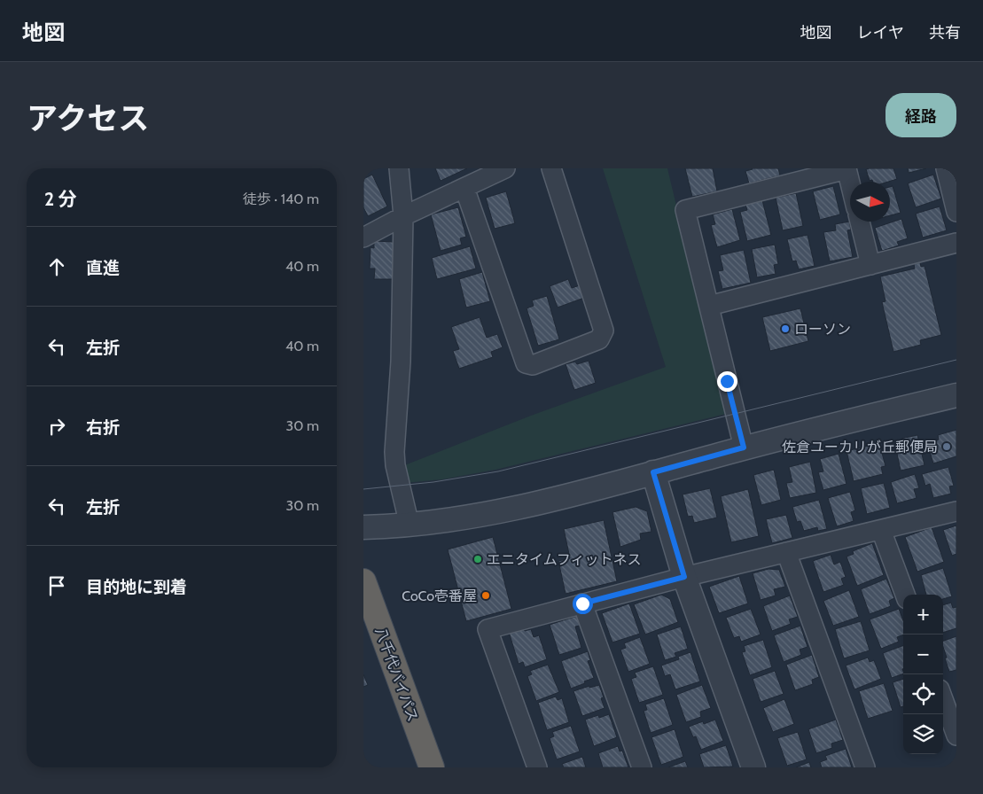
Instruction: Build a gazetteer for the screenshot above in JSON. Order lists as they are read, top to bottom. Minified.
{"streets":{"highway":["八千代バイパス"]},"places":["ローソン","佐倉ユーカリが丘郵便局","エニタイムフィットネス","CoCo壱番屋"],"north":"right","page":{"header":"地図","nav":["地図","レイヤ","共有"],"title":"アクセス","buttons":"経路","heading":["2 分","徒歩 · 140 m"],"list":[["直進","40 m"],["左折","40 m"],["右折","30 m"],["左折","30 m"],"目的地に到着"],"map_buttons":["+","−"]}}
